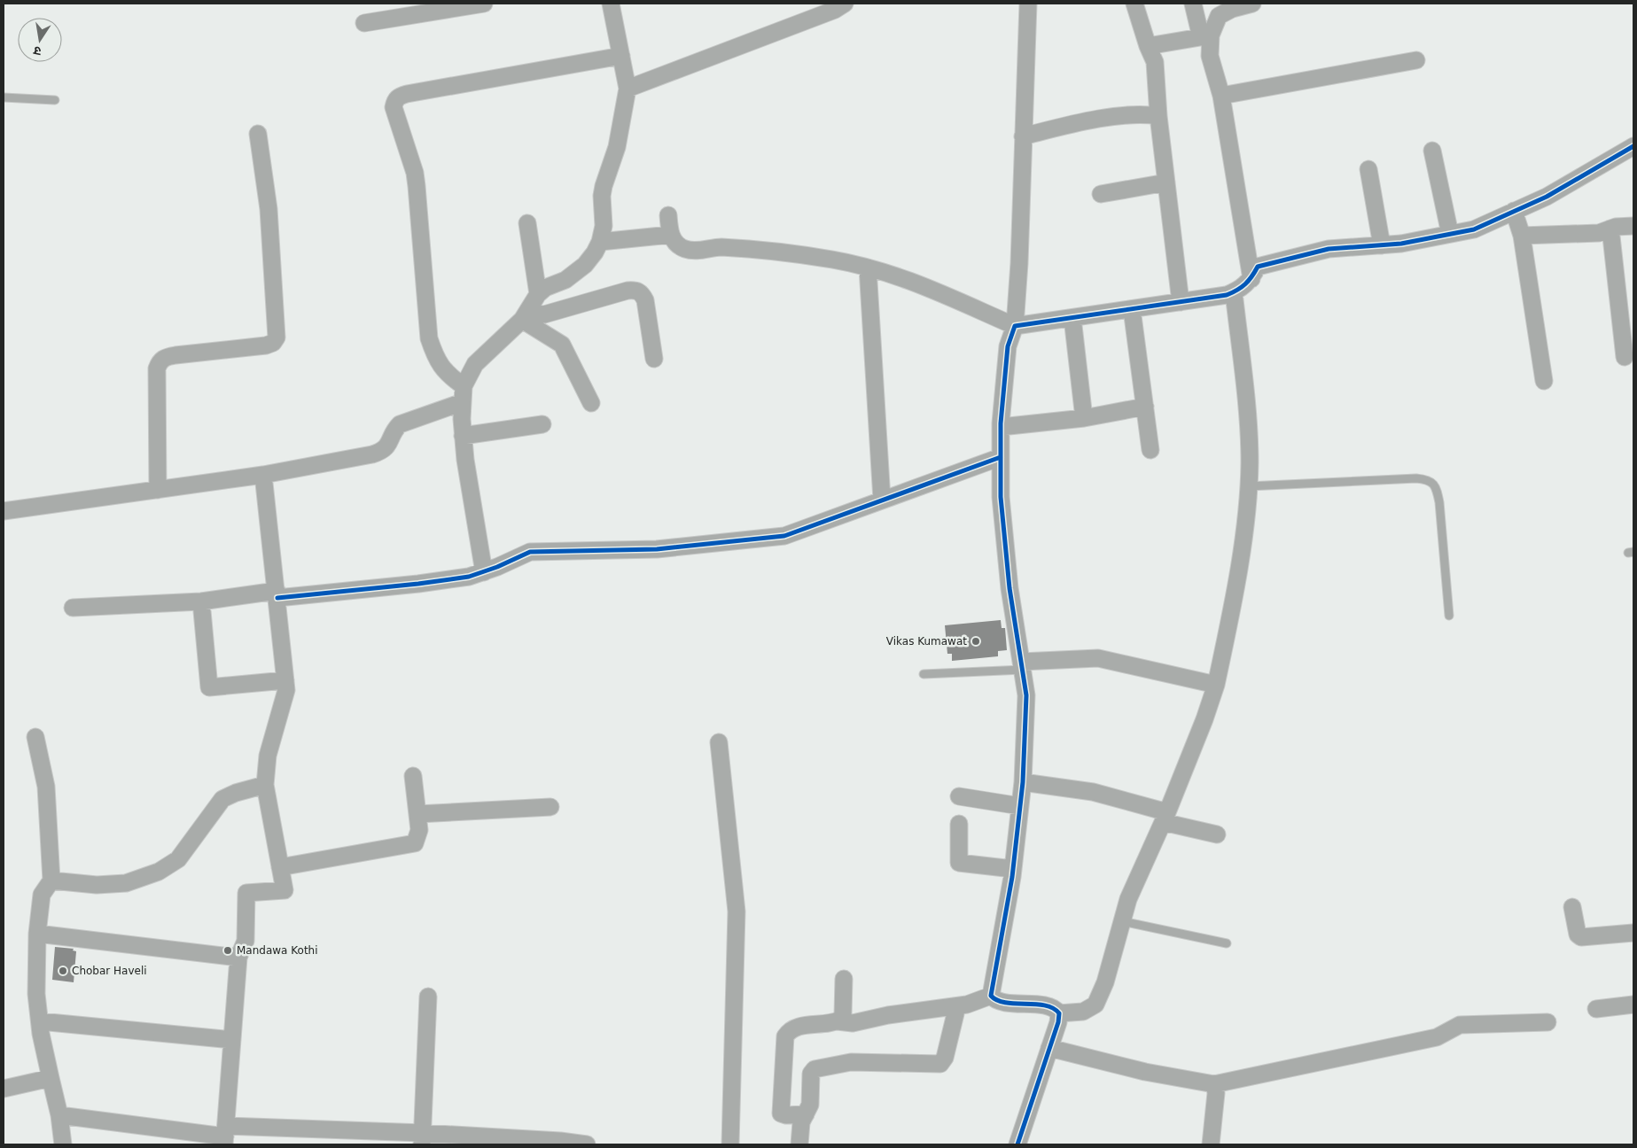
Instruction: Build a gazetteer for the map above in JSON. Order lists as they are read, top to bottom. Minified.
{"places":["Vikas Kumawat","Mandawa Kothi","Chobar Haveli"],"north":"bottom"}
